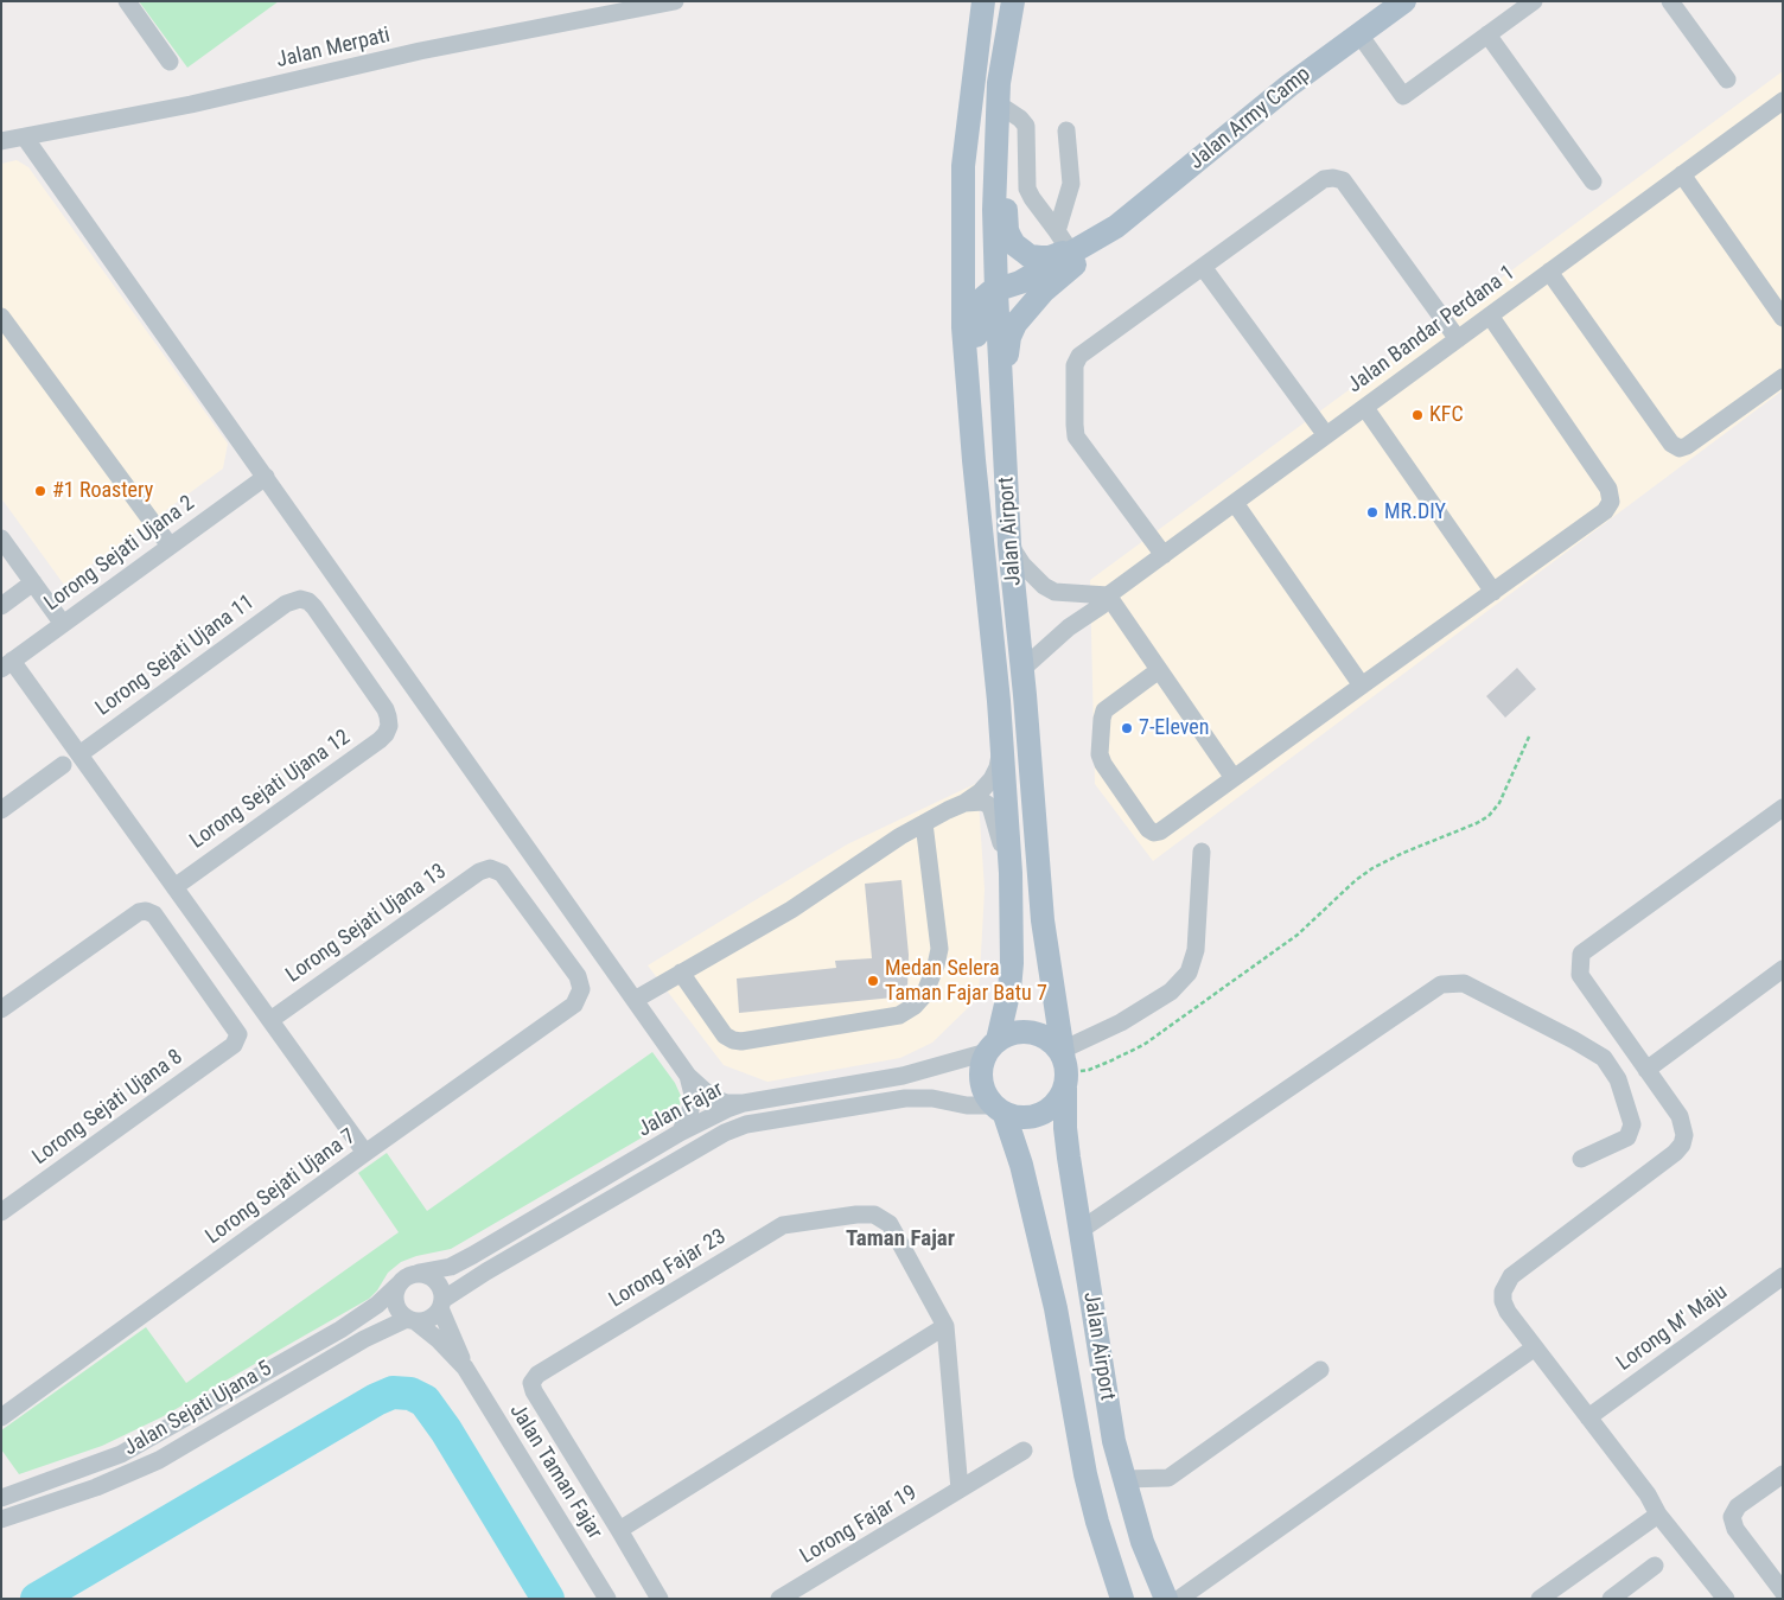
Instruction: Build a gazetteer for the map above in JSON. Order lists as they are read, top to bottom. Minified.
{"streets":{"main road":["Jalan Army Camp","Jalan Airport"],"street":["Jalan Merpati","Jalan Bandar Perdana 1","Lorong Sejati Ujana 2","Lorong Sejati Ujana 11","Lorong Sejati Ujana 12","Lorong Sejati Ujana 13","Lorong Sejati Ujana 8","Jalan Fajar","Lorong Sejati Ujana 7","Lorong Fajar 23","Lorong M' Maju","Jalan Sejati Ujana 5","Jalan Taman Fajar","Lorong Fajar 19"]},"crossings":[["Jalan Bandar Perdana 1","Jalan Airport"],["Jalan Airport","Jalan Fajar"],["Lorong Sejati Ujana 11","Lorong Sejati Ujana 12"],["Lorong Sejati Ujana 13","Lorong Sejati Ujana 7"],["Jalan Fajar","Jalan Sejati Ujana 5"]],"districts":["Taman Fajar"],"places":["KFC","#1 Roastery","MR.DIY","7-Eleven","Medan Selera Taman Fajar Batu 7"]}
